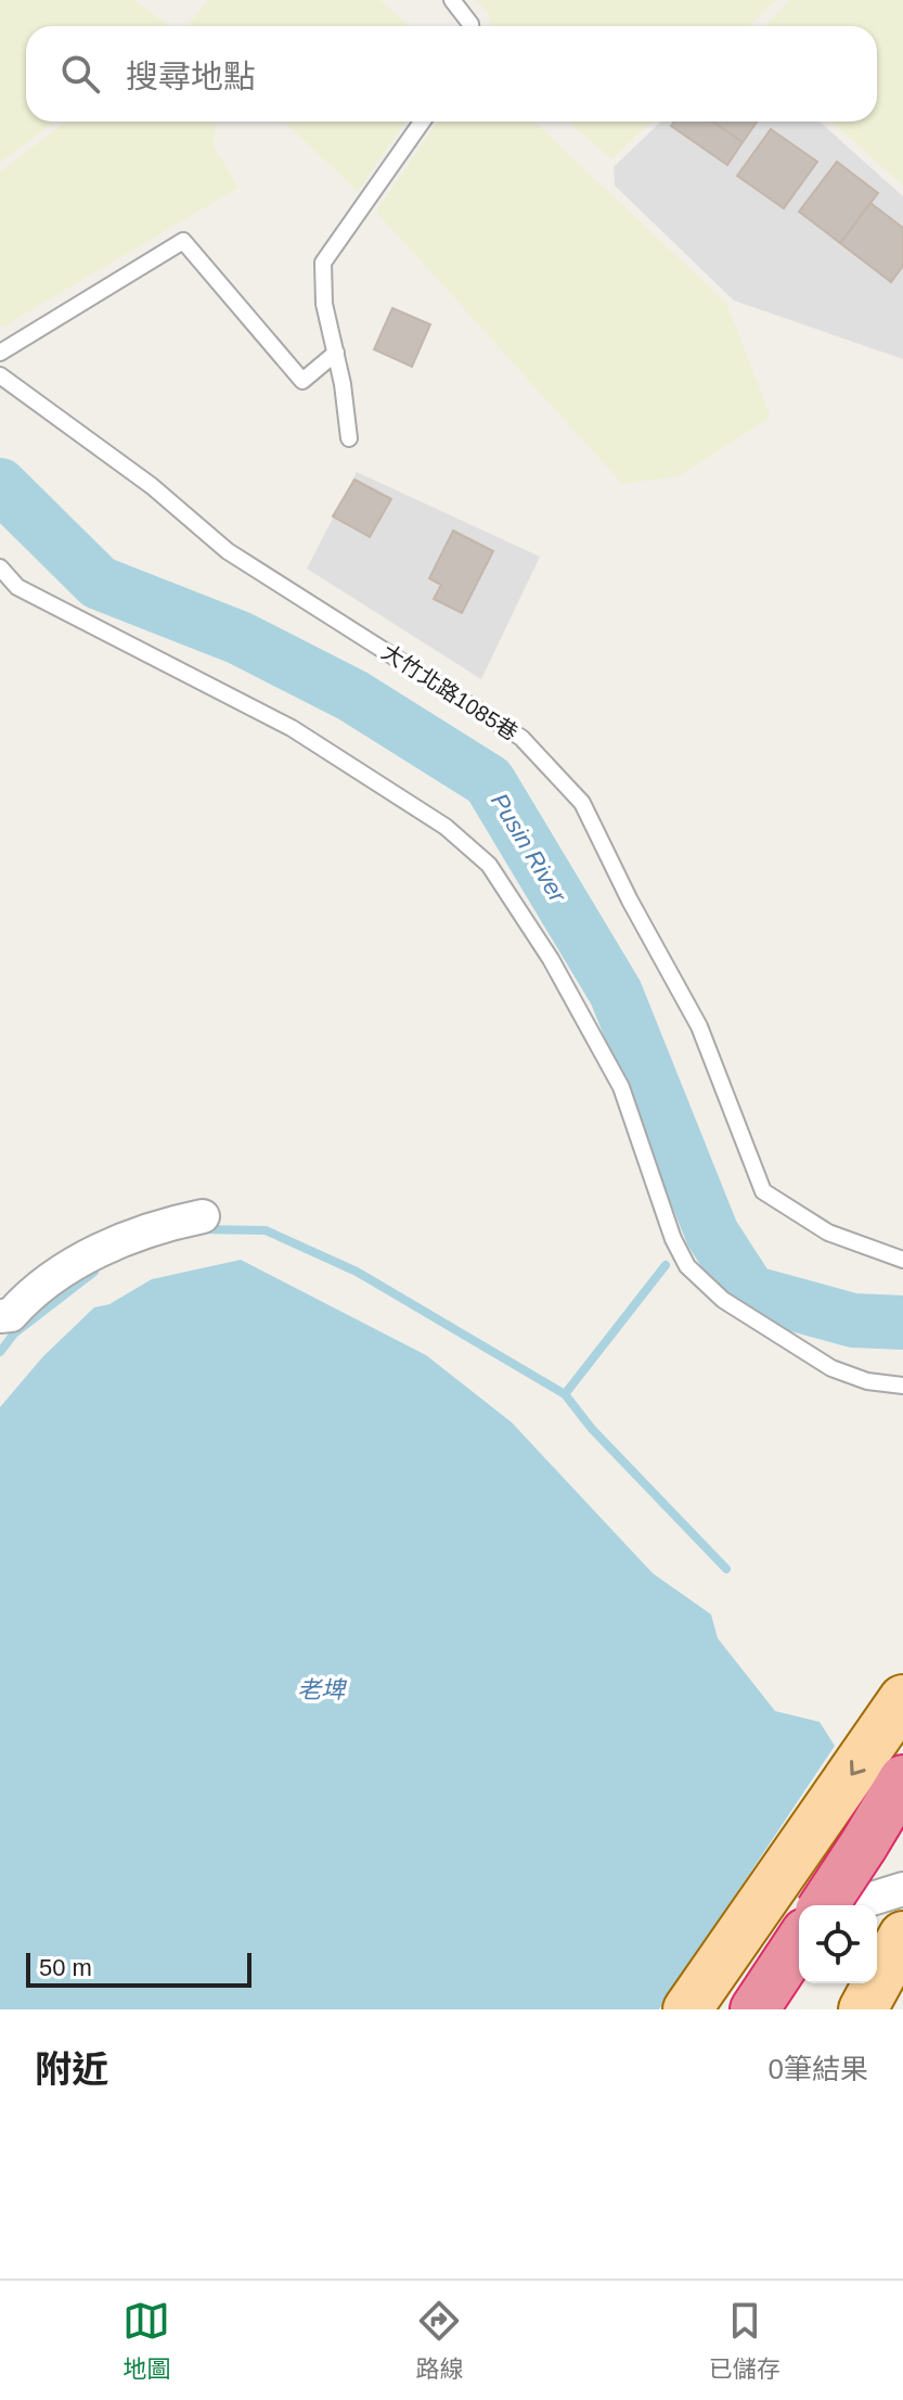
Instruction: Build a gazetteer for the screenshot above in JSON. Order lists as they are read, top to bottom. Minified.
{"streets":{"lane":["大竹北路1085巷"]},"water":["Pusin River","老埤"],"scale_bar":"50 m","page":{"search":"搜尋地點","scale":"50 m","heading":["附近","0筆結果"],"nav":["地圖","路線","已儲存"]}}
